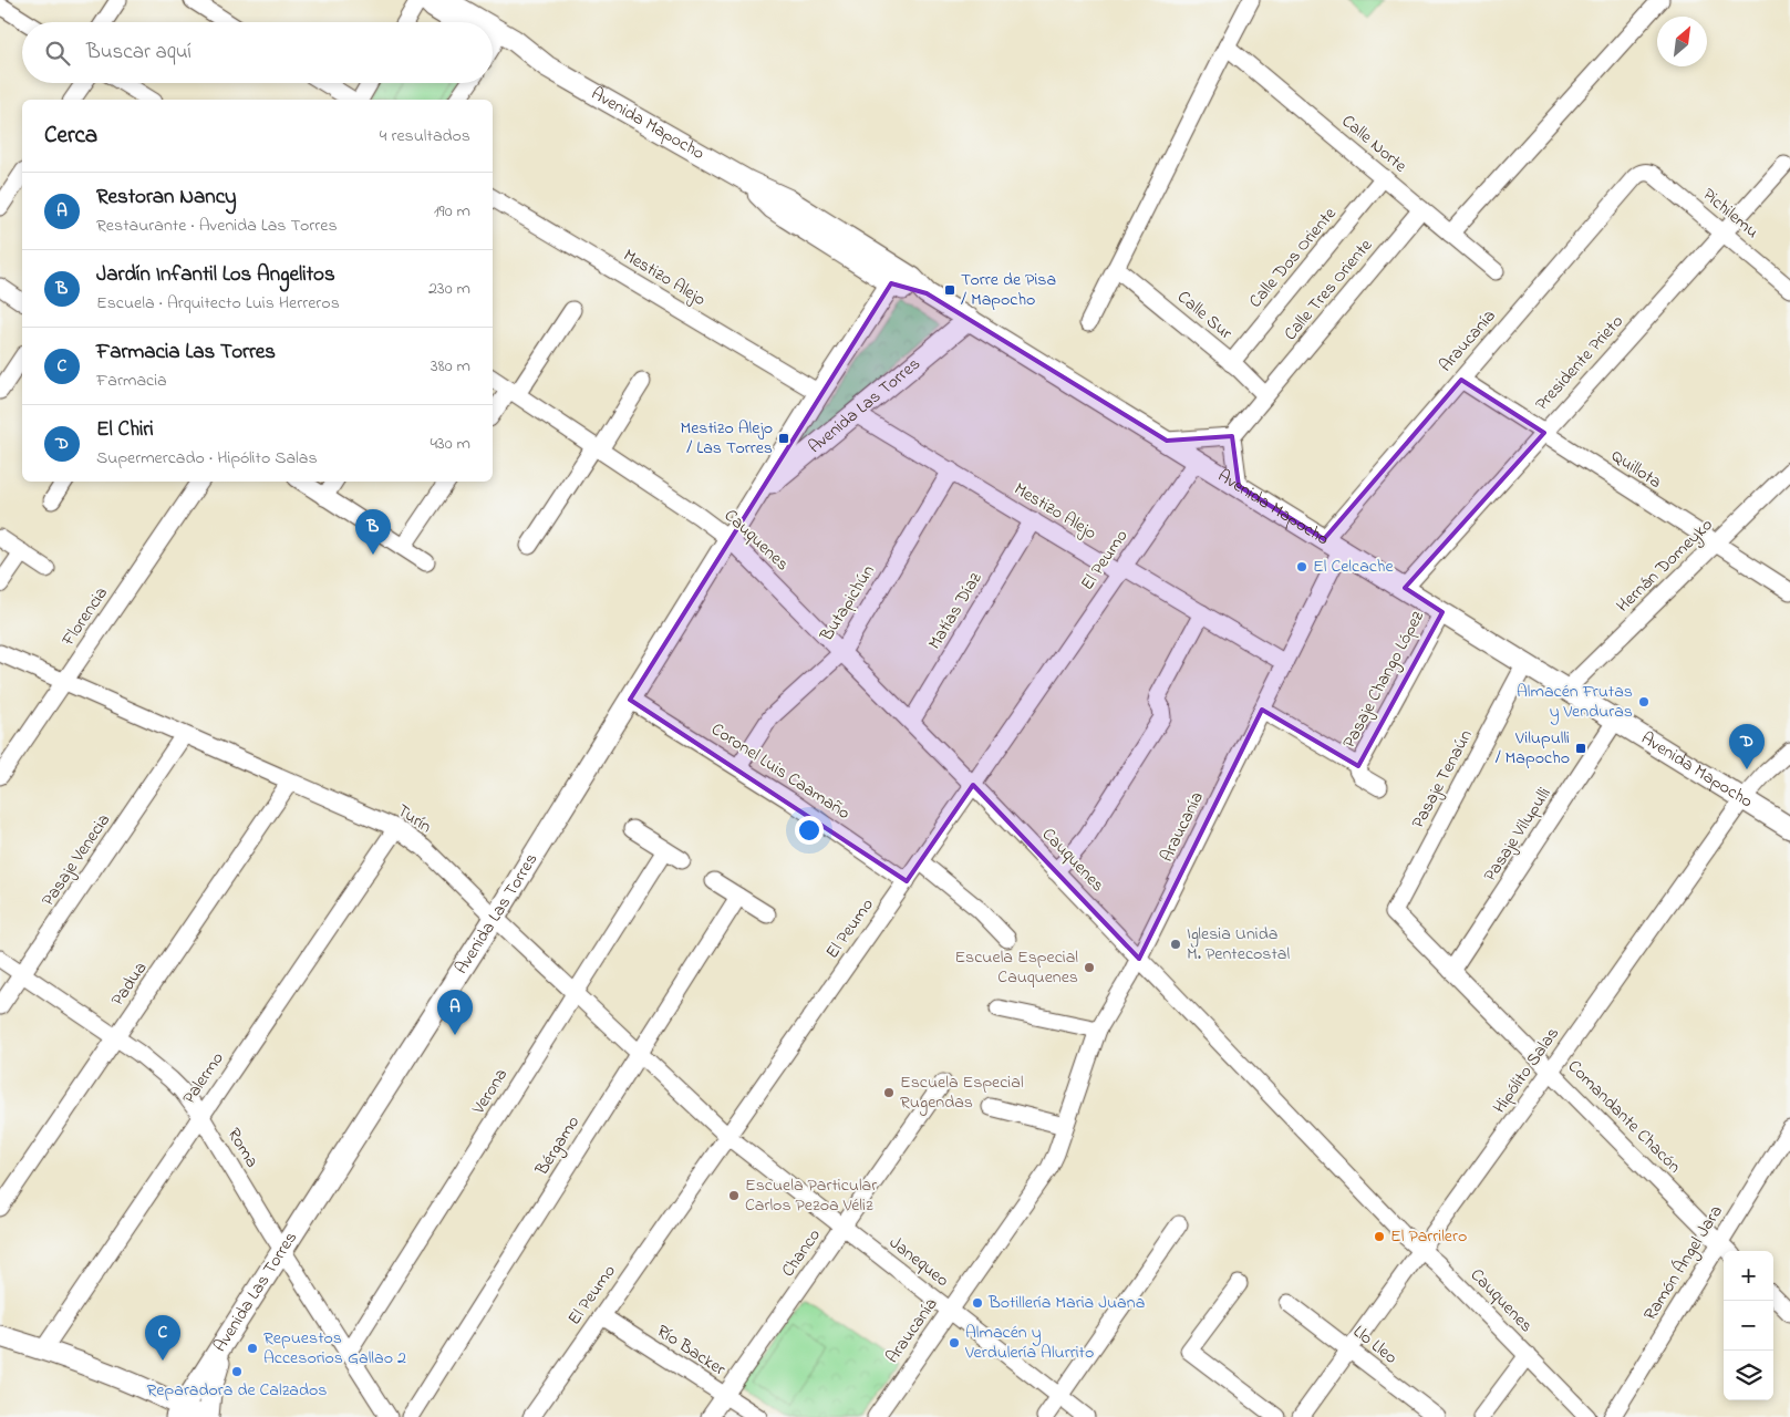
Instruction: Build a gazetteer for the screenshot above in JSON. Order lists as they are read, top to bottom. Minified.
{"streets":{"main road":["Avenida Mapocho","Avenida Las Torres"],"street":["Calle Norte","Pichilemu","Calle Dos Oriente","Mestizo Alejo","Calle Tres Oriente","Calle Sur","Araucanía","Presidente Prieto","Quillota","Cauquenes","El Peumo","Hernán Domeyko","Butapichún","Matías Díaz","Florencia","Pasaje Chango López","Coronel Luis Caamaño","Pasaje Tenaún","Turín","Pasaje Vilupulli","Pasaje Venecia","Padua","Hipólito Salas","Palermo","Verona","Comandante Chacón","Bérgamo","Roma","Chanco","Janequeo","Ramón Ángel Jara","Llo Lleo","Río Backer"]},"crossings":[["Avenida Mapocho","Araucanía"],["Avenida Mapocho","Presidente Prieto"],["Avenida Mapocho","Avenida Las Torres"],["Avenida Mapocho","El Peumo"],["Avenida Mapocho","Hernán Domeyko"],["Avenida Mapocho","Pasaje Chango López"],["Avenida Mapocho","Pasaje Tenaún"],["Avenida Mapocho","Pasaje Vilupulli"],["Avenida Mapocho","Hipólito Salas"],["Calle Norte","Calle Dos Oriente"],["Calle Norte","Calle Tres Oriente"],["Pichilemu","Araucanía"],["Pichilemu","Presidente Prieto"],["Calle Dos Oriente","Calle Sur"],["Mestizo Alejo","Araucanía"],["Mestizo Alejo","Avenida Las Torres"],["Mestizo Alejo","El Peumo"],["Mestizo Alejo","Butapichún"],["Mestizo Alejo","Matías Díaz"],["Calle Tres Oriente","Calle Sur"],["Araucanía","Quillota"],["Araucanía","Cauquenes"],["Araucanía","Pasaje Chango López"],["Araucanía","Janequeo"],["Presidente Prieto","Quillota"],["Avenida Las Torres","Cauquenes"],["Avenida Las Torres","Coronel Luis Caamaño"],["Avenida Las Torres","Turín"],["Avenida Las Torres","Roma"],["Quillota","Hernán Domeyko"],["Cauquenes","El Peumo"],["Cauquenes","Butapichún"],["Cauquenes","Matías Díaz"],["Cauquenes","Hipólito Salas"],["El Peumo","Coronel Luis Caamaño"],["El Peumo","Turín"],["El Peumo","Janequeo"],["El Peumo","Río Backer"],["Butapichún","Coronel Luis Caamaño"],["Florencia","Turín"],["Pasaje Tenaún","Comandante Chacón"],["Turín","Pasaje Venecia"],["Turín","Padua"],["Turín","Palermo"],["Turín","Verona"],["Turín","Bérgamo"],["Turín","Janequeo"],["Pasaje Vilupulli","Comandante Chacón"],["Pasaje Venecia","Roma"],["Padua","Roma"],["Hipólito Salas","Comandante Chacón"],["Hipólito Salas","Llo Lleo"],["Palermo","Roma"],["Verona","Roma"],["Comandante Chacón","Ramón Ángel Jara"],["Chanco","Janequeo"],["Chanco","Río Backer"]],"places":{"transit":["Torre de Pisa / Mapocho","Mestizo Alejo / Las Torres","Vilupulli / Mapocho"],"other":["El Celcache","Almacén Frutas y Venduras","Iglesia Unida M. Pentecostal","Escuela Especial Cauquenes","Escuela Especial Rugendas","Escuela Particular Carlos Pezoa Véliz","El Parrilero","Botillería Maria Juana","Almacén y Verdulería Alurrito","Repuestos Accesorios Gallao 2","Reparadora de Calzados"]},"north":"top right","page":{"search":"Buscar aquí","heading":["Cerca","4 resultados"],"list":[{"mark":"A","name":"Restoran Nancy","note":"Restaurante · Avenida Las Torres","value":"190 m"},{"mark":"B","name":"Jardín Infantil Los Angelitos","note":"Escuela · Arquitecto Luis Herreros","value":"230 m"},{"mark":"C","name":"Farmacia Las Torres","note":"Farmacia","value":"380 m"},{"mark":"D","name":"El Chiri","note":"Supermercado · Hipólito Salas","value":"430 m"}],"pins":["B","D","A","C"],"map_buttons":["+","−"]}}
